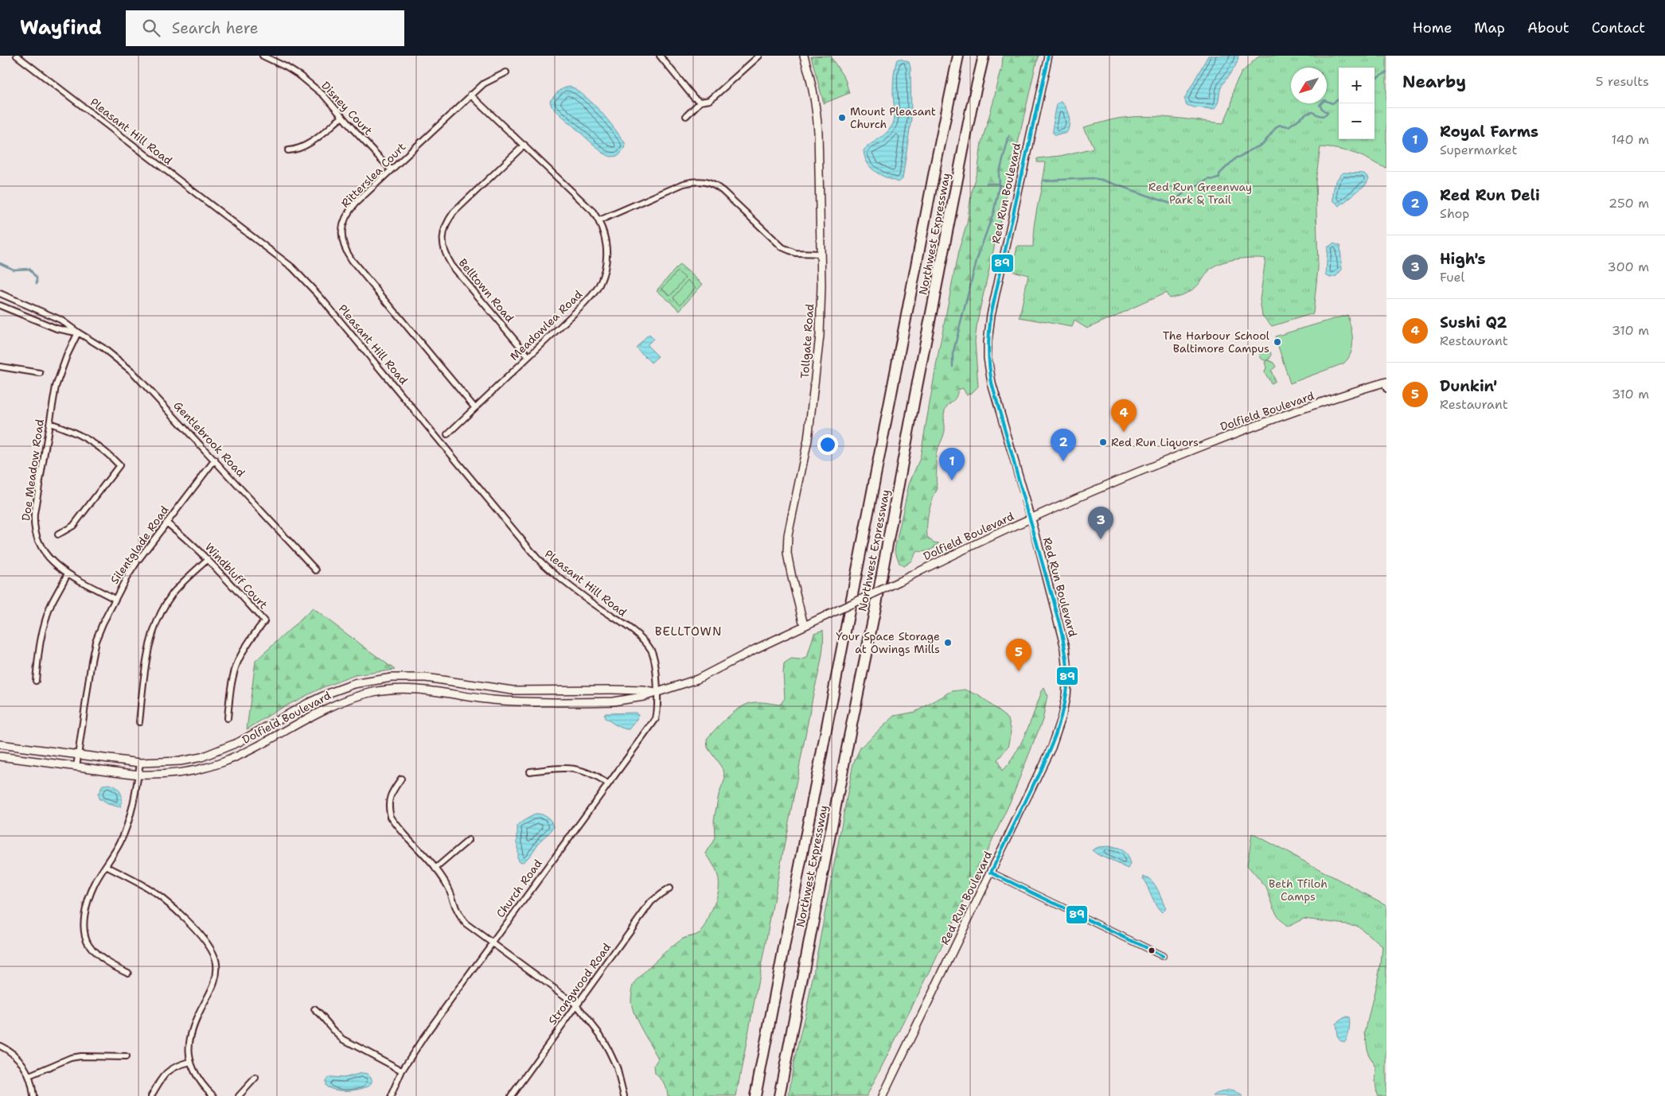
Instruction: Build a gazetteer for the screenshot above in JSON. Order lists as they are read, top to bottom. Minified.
{"streets":{"highway":["Northwest Expressway"],"main road":["Red Run Boulevard","Tollgate Road","Dolfield Boulevard"],"street":["Disney Court","Pleasant Hill Road","Ritterslea Court","Belltown Road","Meadowlea Road","Gentlebrook Road","Doe Meadow Road","Silentglade Road","Windbluff Court","Church Road","Strongwood Road"]},"crossings":[["Disney Court","Ritterslea Court"],["Pleasant Hill Road","Dolfield Boulevard"],["Pleasant Hill Road","Church Road"],["Ritterslea Court","Meadowlea Road"],["Red Run Boulevard","Dolfield Boulevard"],["Belltown Road","Meadowlea Road"],["Tollgate Road","Dolfield Boulevard"],["Dolfield Boulevard","Silentglade Road"],["Dolfield Boulevard","Church Road"],["Gentlebrook Road","Doe Meadow Road"],["Gentlebrook Road","Silentglade Road"],["Doe Meadow Road","Silentglade Road"],["Silentglade Road","Windbluff Court"]],"districts":["BELLTOWN"],"parks":["Red Run Greenway Park & Trail","Beth Tfiloh Camps"],"places":["Mount Pleasant Church","The Harbour School Baltimore Campus","Red Run Liquors","Your Space Storage at Owings Mills"],"lines":["transit line 89"],"north":"bottom left","page":{"header":"Wayfind","search":"Search here","nav":["Home","Map","About","Contact"],"heading":["Nearby","5 results"],"map_buttons":["+","−"],"list":[{"mark":"1","name":"Royal Farms","note":"Supermarket","value":"140 m"},{"mark":"2","name":"Red Run Deli","note":"Shop","value":"250 m"},{"mark":"3","name":"High's","note":"Fuel","value":"300 m"},{"mark":"4","name":"Sushi Q2","note":"Restaurant","value":"310 m"},{"mark":"5","name":"Dunkin'","note":"Restaurant","value":"310 m"}],"pins":["4","2","1","3","5"]}}
